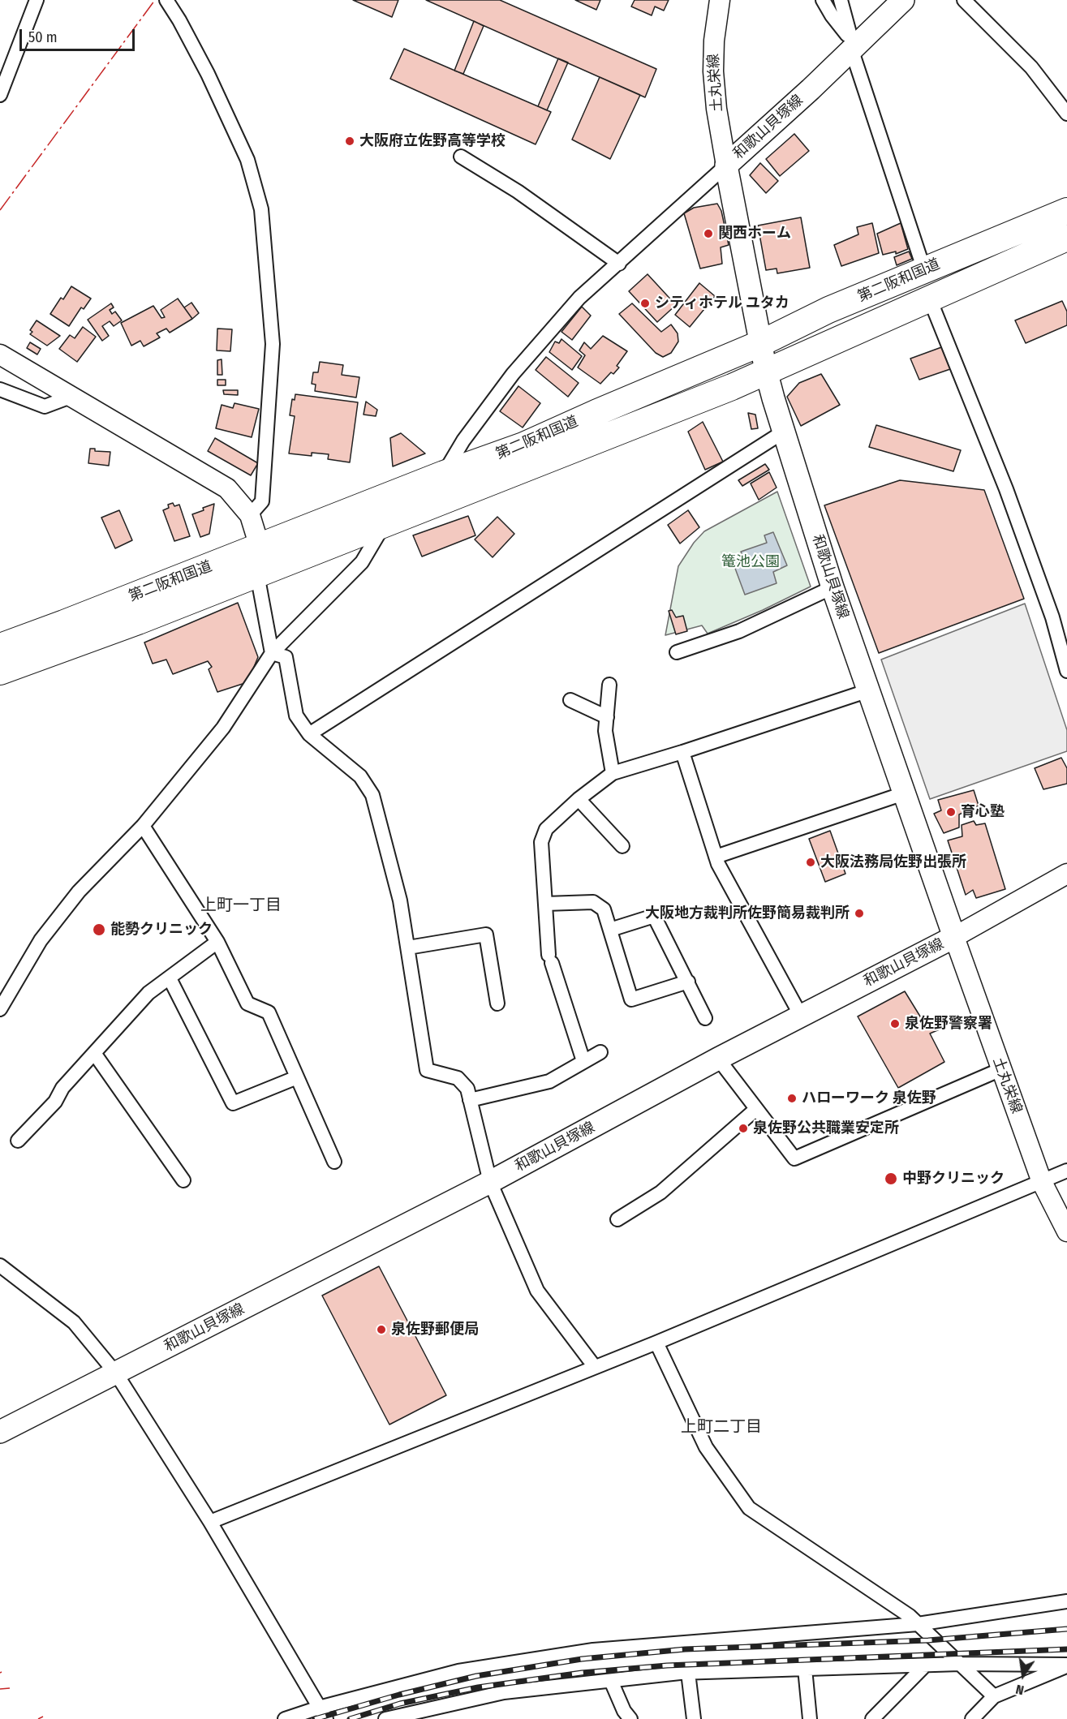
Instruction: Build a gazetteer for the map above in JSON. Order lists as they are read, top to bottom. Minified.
{"streets":{"highway":["第二阪和国道"],"main road":["和歌山貝塚線"],"street":["土丸栄線"]},"crossings":[["土丸栄線","和歌山貝塚線"],["和歌山貝塚線","第二阪和国道"]],"districts":["上町一丁目","上町二丁目"],"parks":["篭池公園"],"places":["大阪府立佐野高等学校","関西ホーム","シティホテル ユタカ","育心塾","大阪法務局佐野出張所","大阪地方裁判所佐野簡易裁判所","能勢クリニック","泉佐野警察署","ハローワーク 泉佐野","泉佐野公共職業安定所","中野クリニック","泉佐野郵便局"],"scale_bar":"50 m","north":"bottom"}
